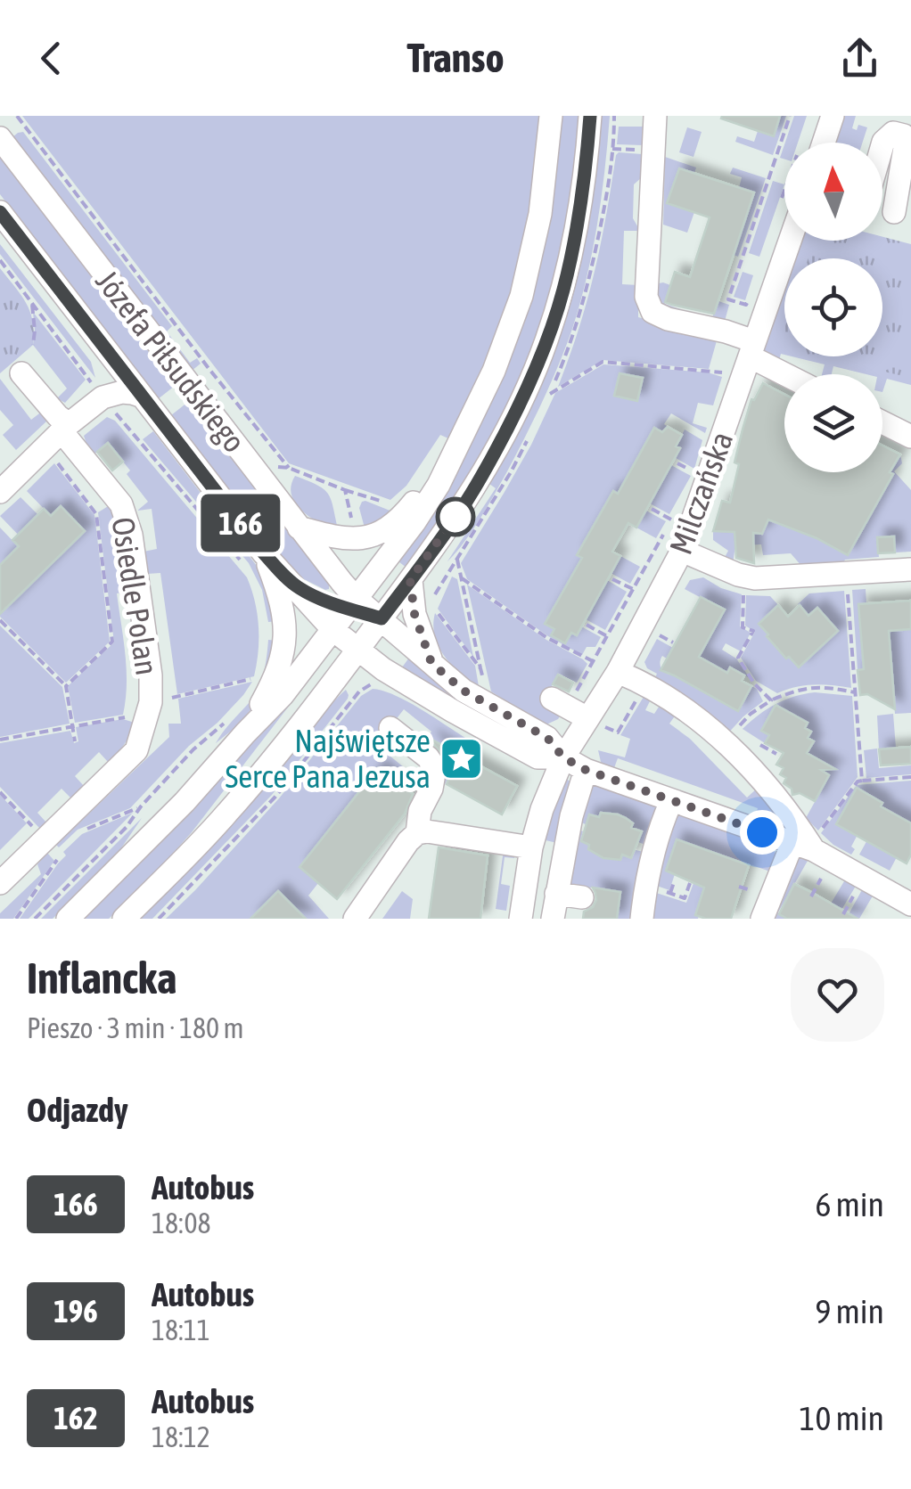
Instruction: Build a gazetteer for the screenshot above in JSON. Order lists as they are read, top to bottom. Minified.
{"streets":{"street":["Józefa Piłsudskiego","Milczańska","Osiedle Polan"]},"crossings":[["Józefa Piłsudskiego","Milczańska"]],"places":{"place":["Najświętsze Serce Pana Jezusa"]},"lines":["bus line 166"],"north":"top","page":{"header":"Transo","on_map":"166","heading":[["Inflancka","Pieszo · 3 min · 180 m"],"Odjazdy"],"list":[{"mark":"166","name":"Autobus","note":"18:08","value":"6 min"},{"mark":"196","name":"Autobus","note":"18:11","value":"9 min"},{"mark":"162","name":"Autobus","note":"18:12","value":"10 min"}]}}
